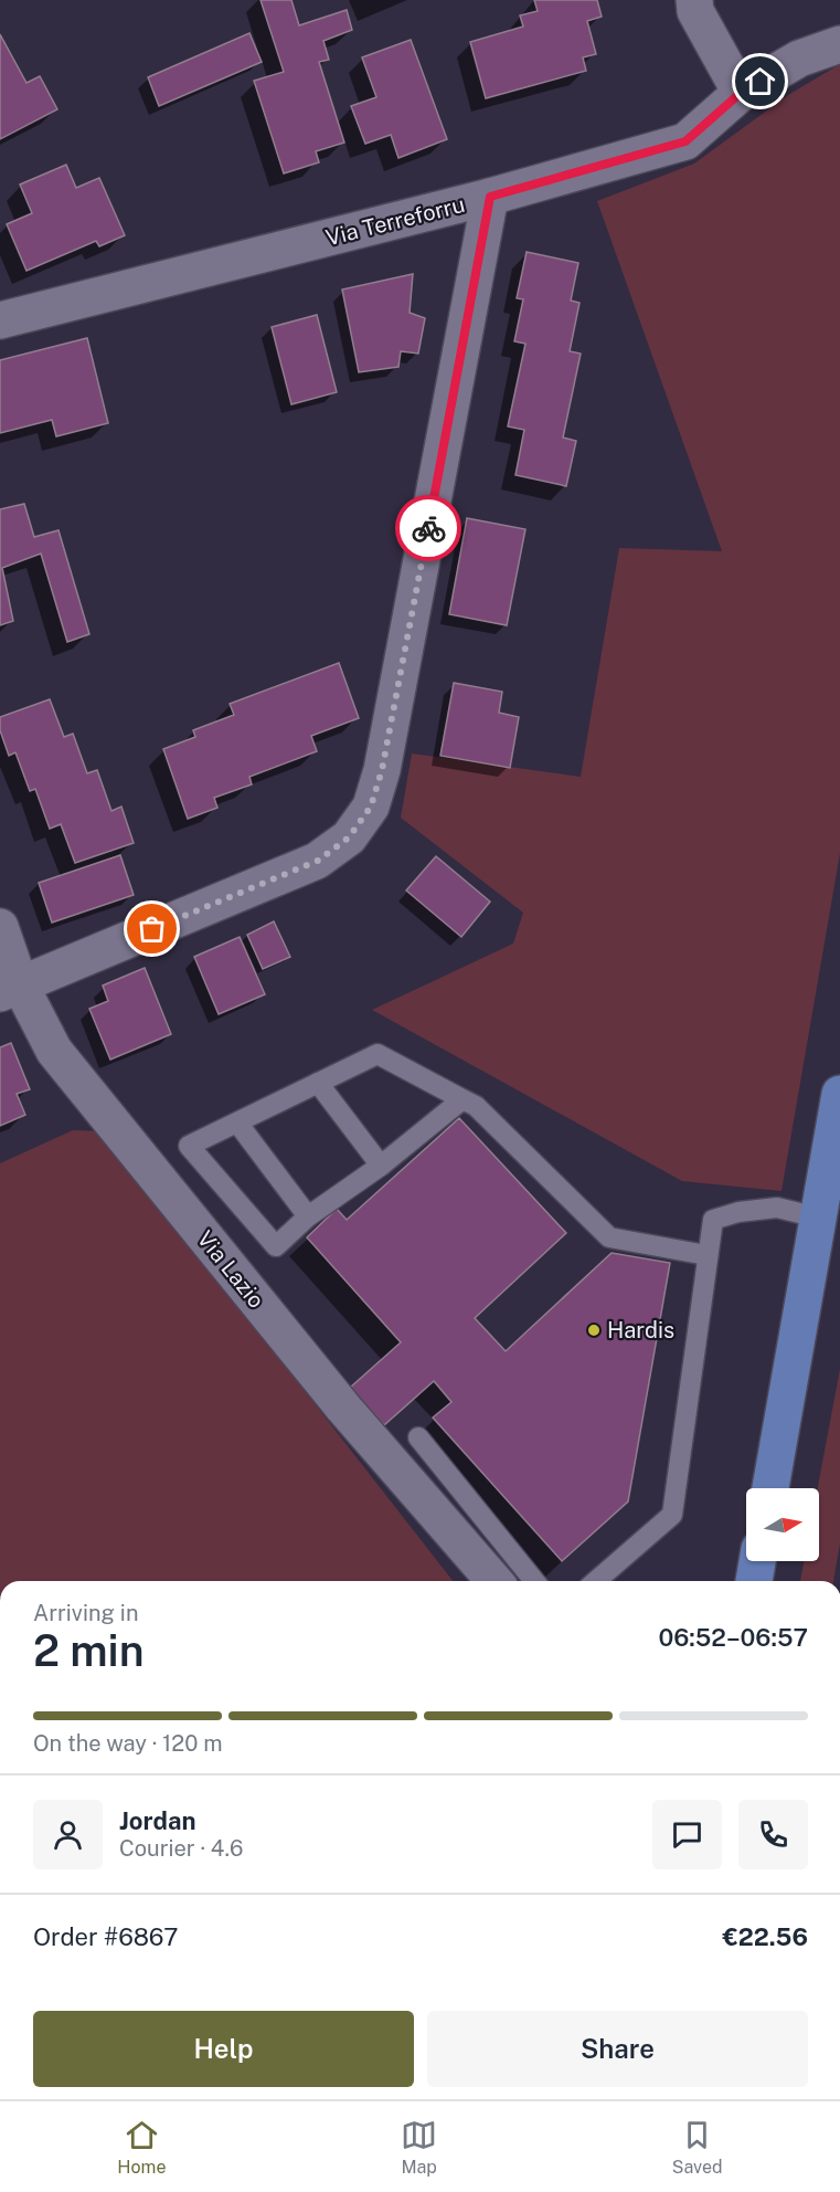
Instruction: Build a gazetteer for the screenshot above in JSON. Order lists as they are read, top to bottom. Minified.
{"streets":{"street":["Via Terreforru","Via Lazio"]},"places":["Hardis"],"north":"right","page":{"heading":["2 min","Arriving in","06:52–06:57"],"panel":["Jordan","Courier · 4.6","Order #6867","€22.56"],"bar":"On the way · 120 m","buttons":["Help","Share"],"tabs":["Home","Map","Saved"]}}
